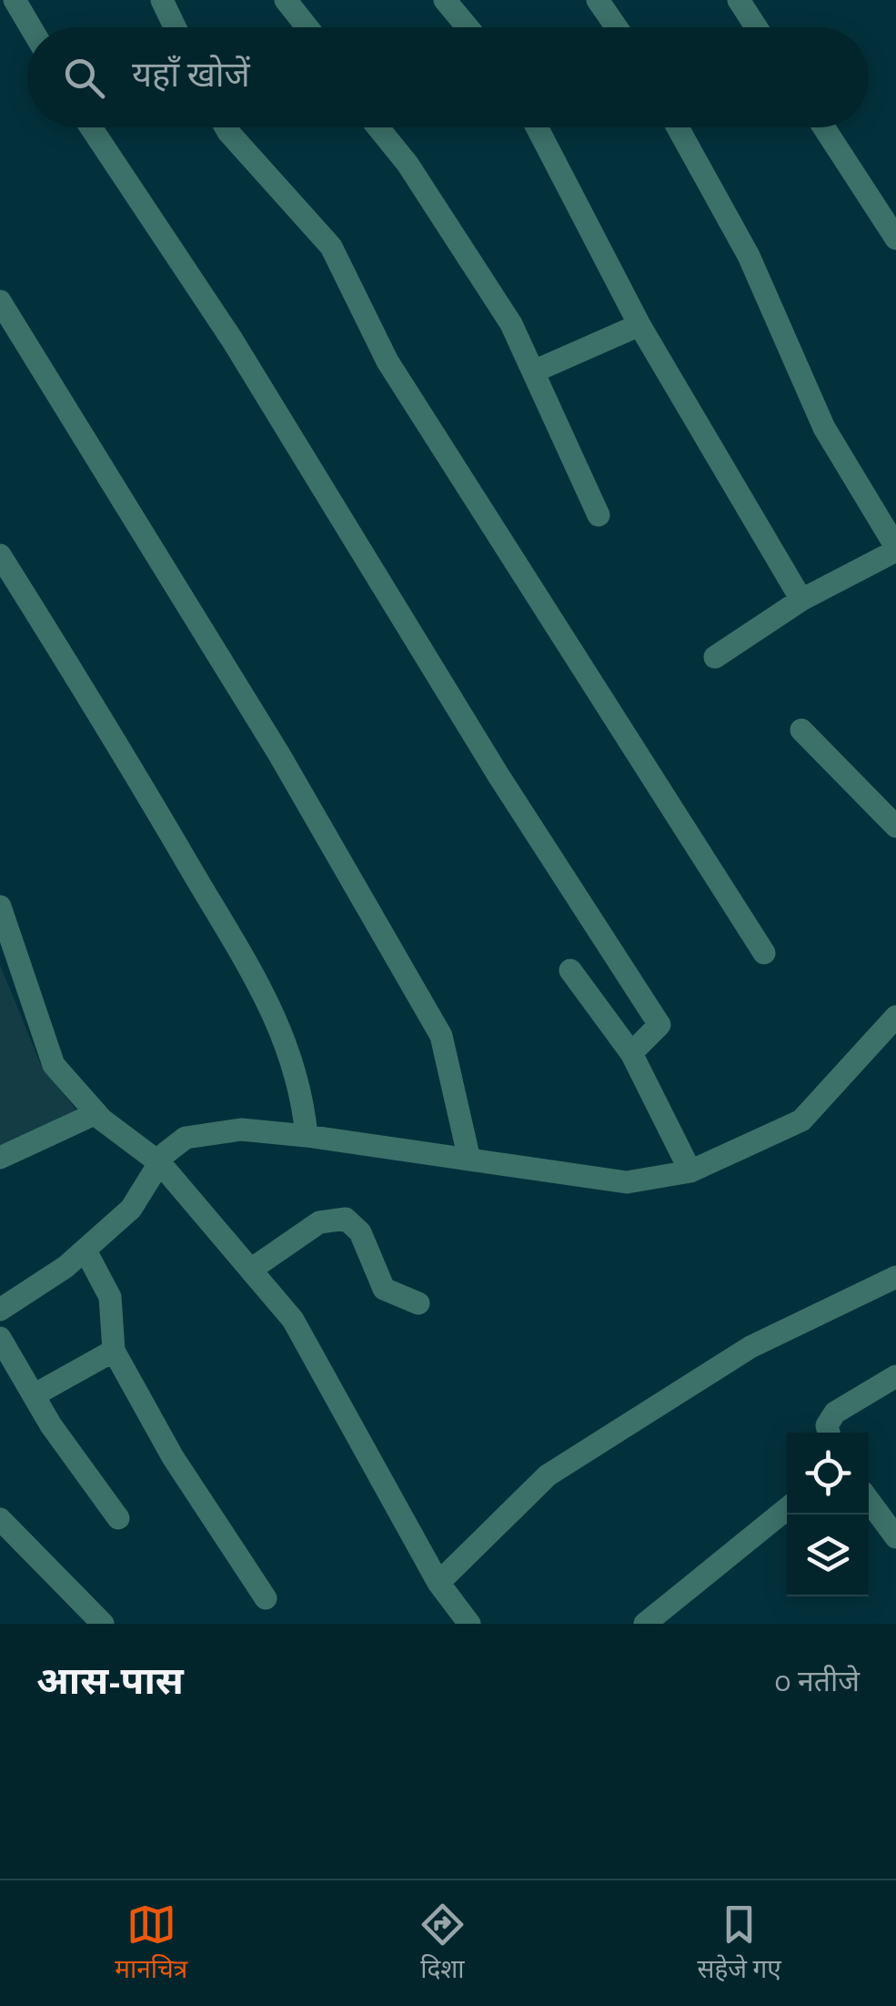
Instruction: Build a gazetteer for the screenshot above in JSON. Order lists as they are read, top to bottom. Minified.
{"page":{"search":"यहाँ खोजें","heading":["आस-पास","0 नतीजे"],"nav":["मानचित्र","दिशा","सहेजे गए"]}}
